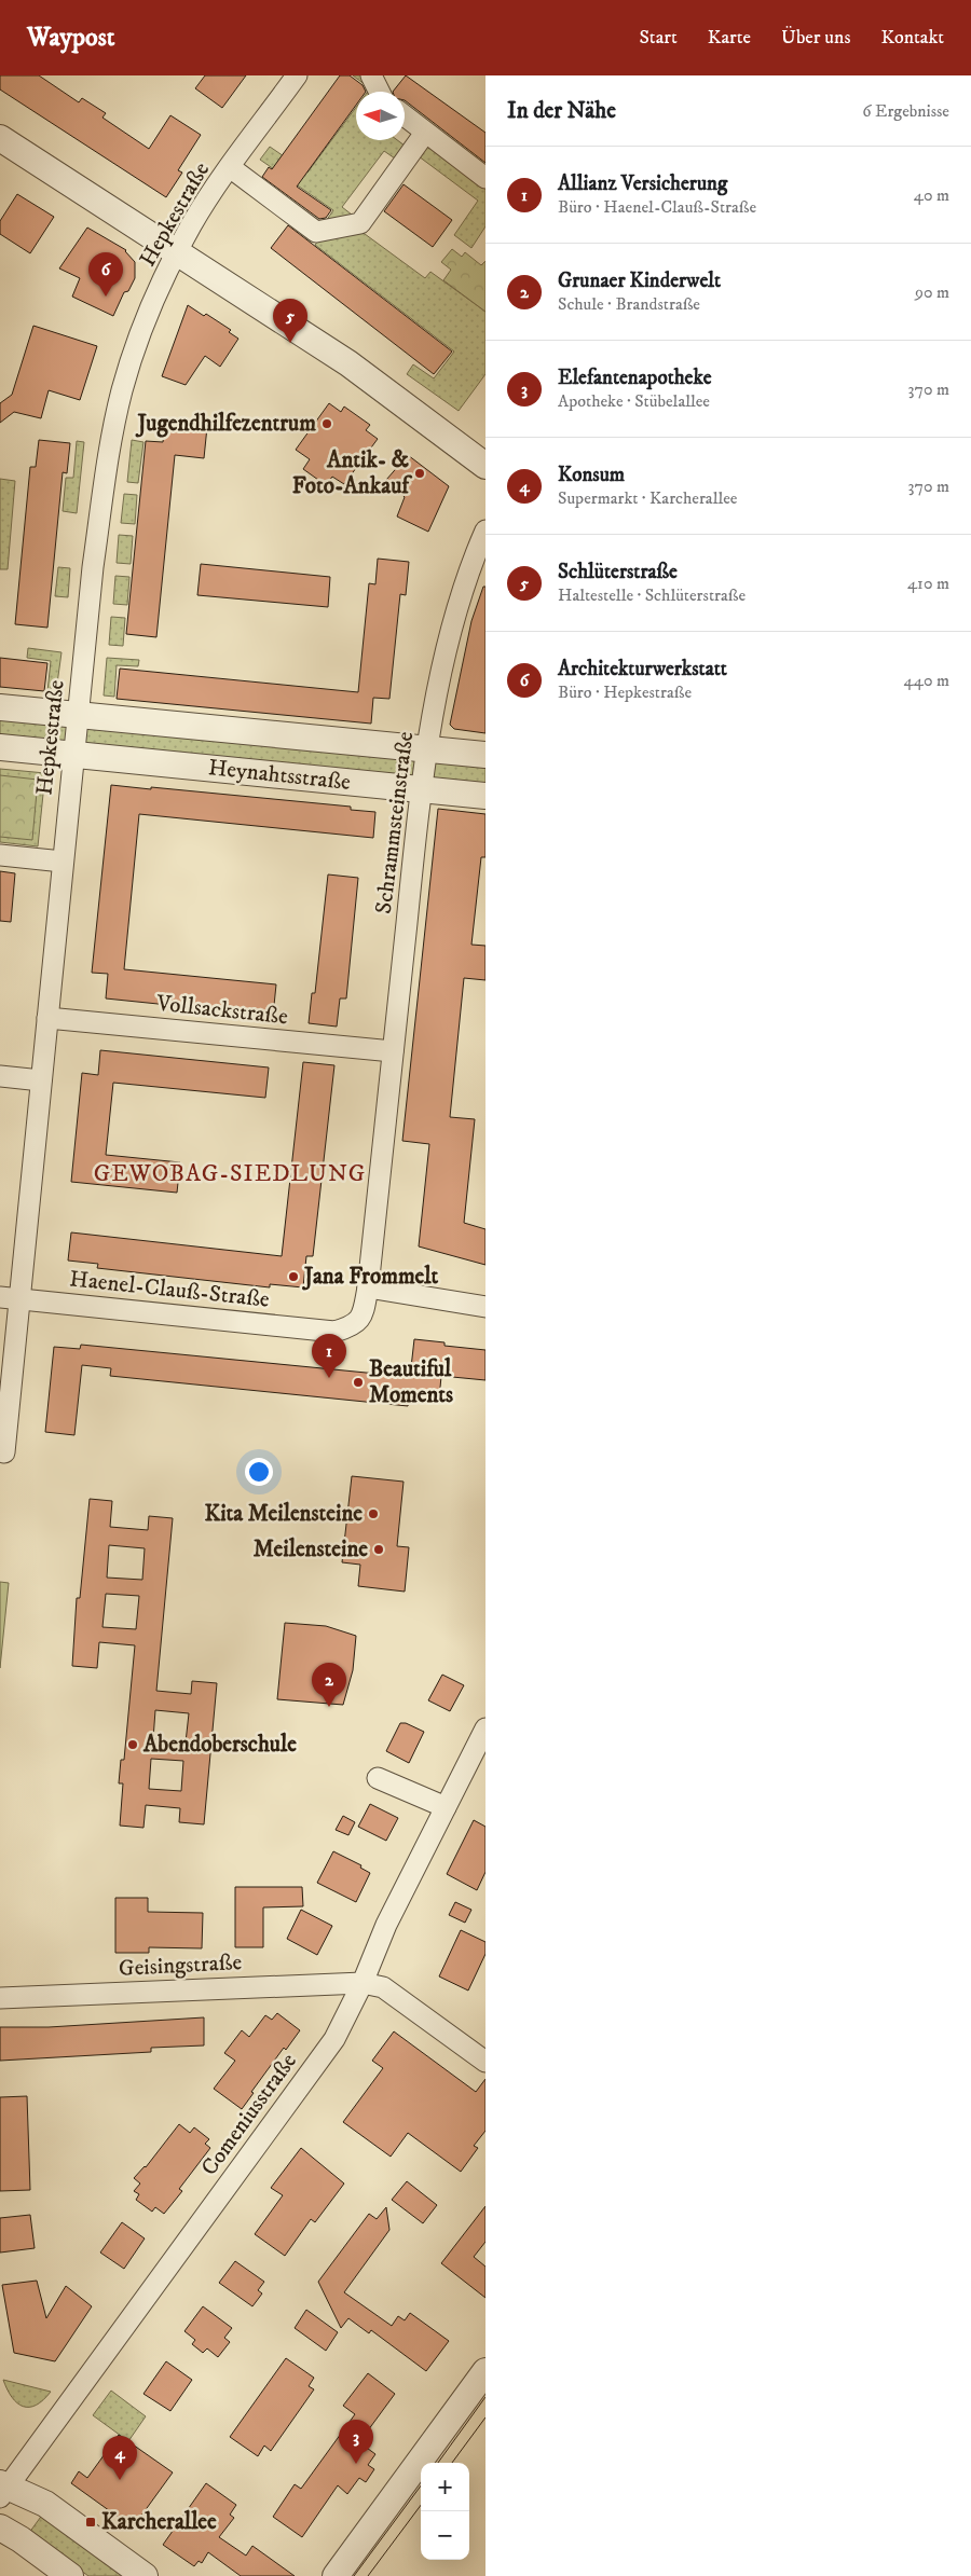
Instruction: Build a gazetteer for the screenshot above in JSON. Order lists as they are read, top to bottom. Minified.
{"streets":{"street":["Hepkestraße","Heynahtsstraße","Schrammsteinstraße","Vollsackstraße","Haenel-Clauß-Straße","Geisingstraße","Comeniusstraße"]},"crossings":[["Hepkestraße","Heynahtsstraße"],["Hepkestraße","Vollsackstraße"],["Hepkestraße","Haenel-Clauß-Straße"],["Heynahtsstraße","Schrammsteinstraße"],["Schrammsteinstraße","Vollsackstraße"],["Schrammsteinstraße","Haenel-Clauß-Straße"],["Geisingstraße","Comeniusstraße"]],"districts":["GEWOBAG-SIEDLUNG"],"places":{"other":["Jugendhilfezentrum","Antik- & Foto-Ankauf","Jana Frommelt","Beautiful Moments","Kita Meilensteine","Meilensteine","Abendoberschule"],"transit":["Karcherallee"]},"north":"left","page":{"header":"Waypost","nav":["Start","Karte","Über uns","Kontakt"],"heading":["In der Nähe","6 Ergebnisse"],"list":[{"mark":"1","name":"Allianz Versicherung","note":"Büro · Haenel-Clauß-Straße","value":"40 m"},{"mark":"2","name":"Grunaer Kinderwelt","note":"Schule · Brandstraße","value":"90 m"},{"mark":"3","name":"Elefantenapotheke","note":"Apotheke · Stübelallee","value":"370 m"},{"mark":"4","name":"Konsum","note":"Supermarkt · Karcherallee","value":"370 m"},{"mark":"5","name":"Schlüterstraße","note":"Haltestelle · Schlüterstraße","value":"410 m"},{"mark":"6","name":"Architekturwerkstatt","note":"Büro · Hepkestraße","value":"440 m"}],"pins":["6","5","1","2","3","4"],"map_buttons":["+","−"]}}
